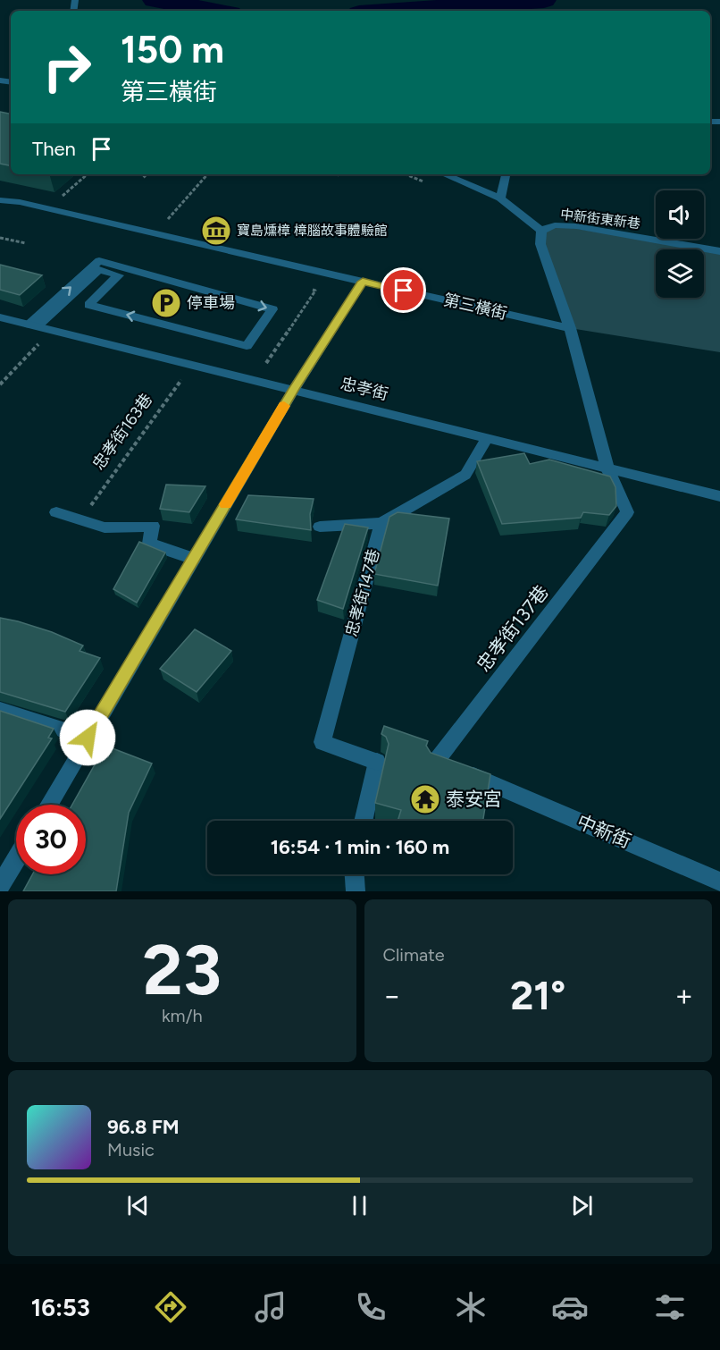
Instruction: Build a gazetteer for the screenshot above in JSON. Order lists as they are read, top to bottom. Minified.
{"streets":{"street":["中新街東新巷","第三橫街","忠孝街","忠孝街147巷","忠孝街137巷","中新街"],"path":["忠孝街163巷"]},"crossings":[["忠孝街","忠孝街163巷"],["忠孝街","忠孝街137巷"],["忠孝街137巷","中新街"]],"places":{"museum":["寶島燻樟 樟腦故事體驗館"],"parking":["停車場"],"temple":["泰安宮"]},"page":{"turn":["150 m","第三橫街"],"then":"Then","limit":"30","trip":"16:54 · 1 min · 160 m","tile":[["23","km/h"],"Climate"],"heat":["−","21°","+"],"song":["96.8 FM","Music"],"tabs":"16:53"}}
